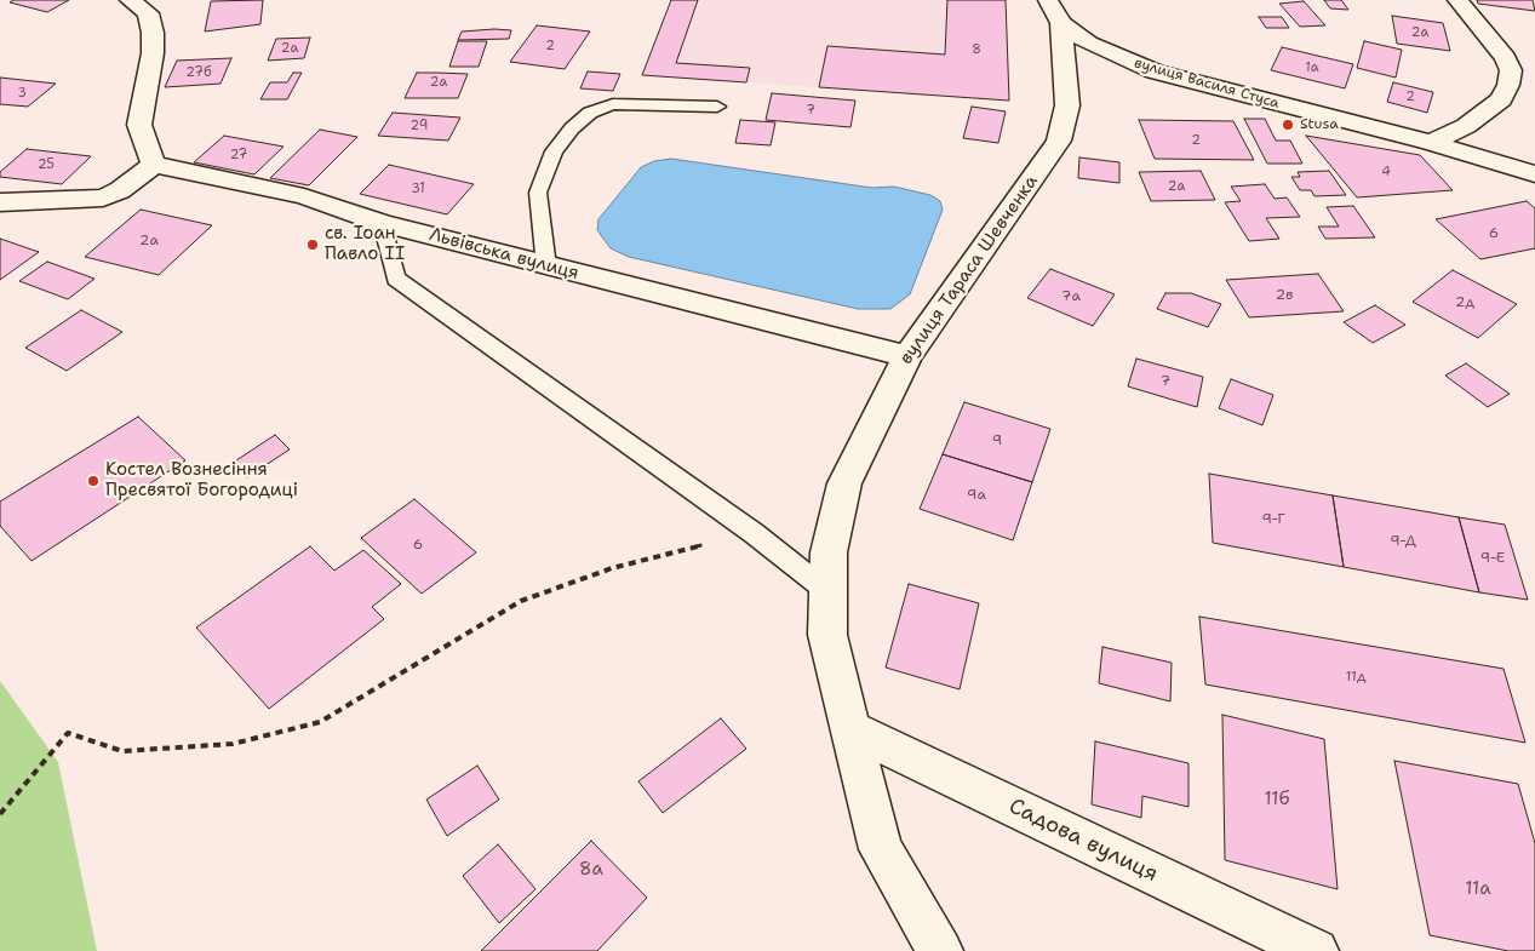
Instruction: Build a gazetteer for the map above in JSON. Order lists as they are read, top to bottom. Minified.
{"streets":{"street":["вулиця Василя Стуса","Львівська вулиця","вулиця Тараса Шевченка","Садова вулиця"]},"crossings":[["вулиця Василя Стуса","вулиця Тараса Шевченка"],["Львівська вулиця","вулиця Тараса Шевченка"],["вулиця Тараса Шевченка","Садова вулиця"]],"places":["Stusa","св. Іоан Павло ІІ","Костел Вознесіння Пресвятої Богородиці"],"house_numbers":["2а","2","2а","8","1а","27б","2а","3","2","7","29","2","27","25","4","2а","31","6","2а","2в","7а","2д","7","9","9а","9-Г","9-Д","6","9-Е","11д","11б","8а","11а"]}
